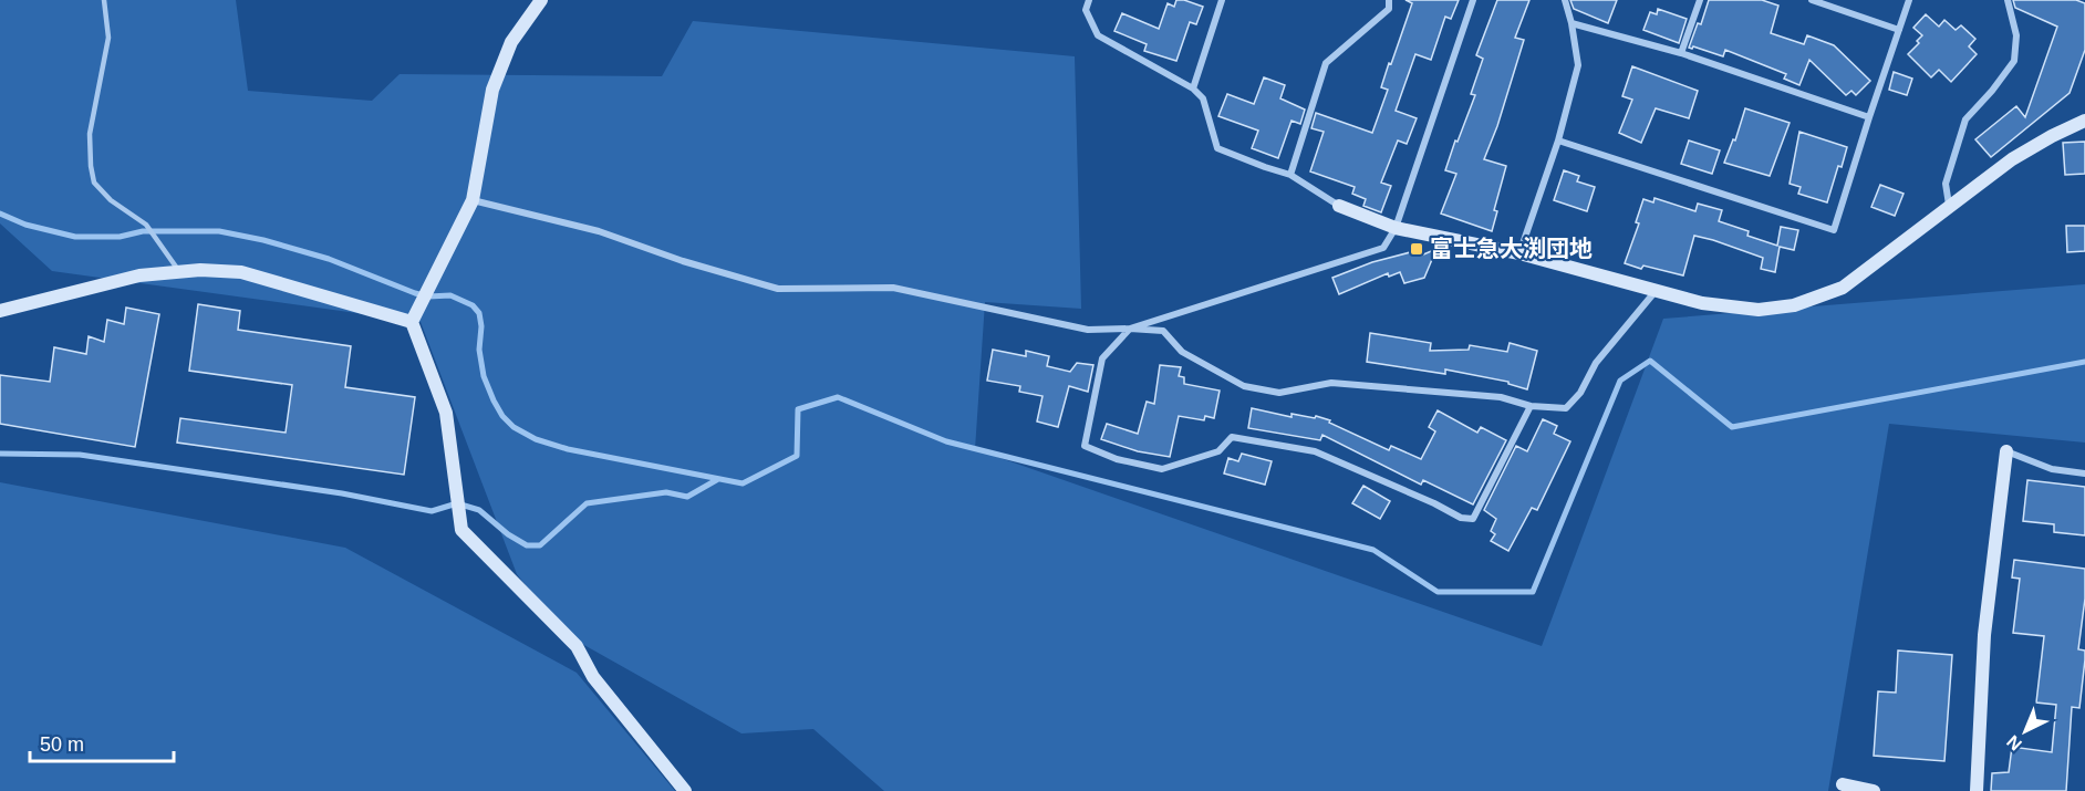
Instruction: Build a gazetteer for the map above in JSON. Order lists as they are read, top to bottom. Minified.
{"places":{"transit":["富士急大渕団地"]},"scale_bar":"50 m","north":"bottom left"}
